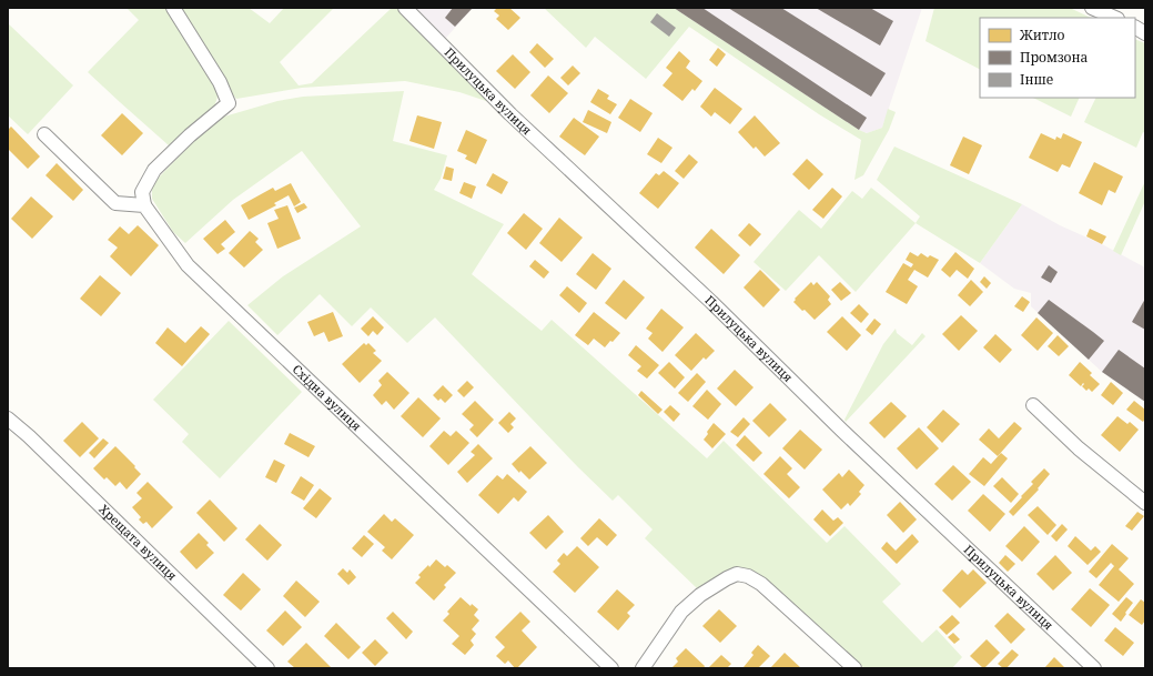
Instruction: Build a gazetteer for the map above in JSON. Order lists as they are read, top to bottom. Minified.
{"streets":{"street":["Прилуцька вулиця","Східна вулиця","Хрещата вулиця"]},"legend":["Житло","Промзона","Інше"]}
